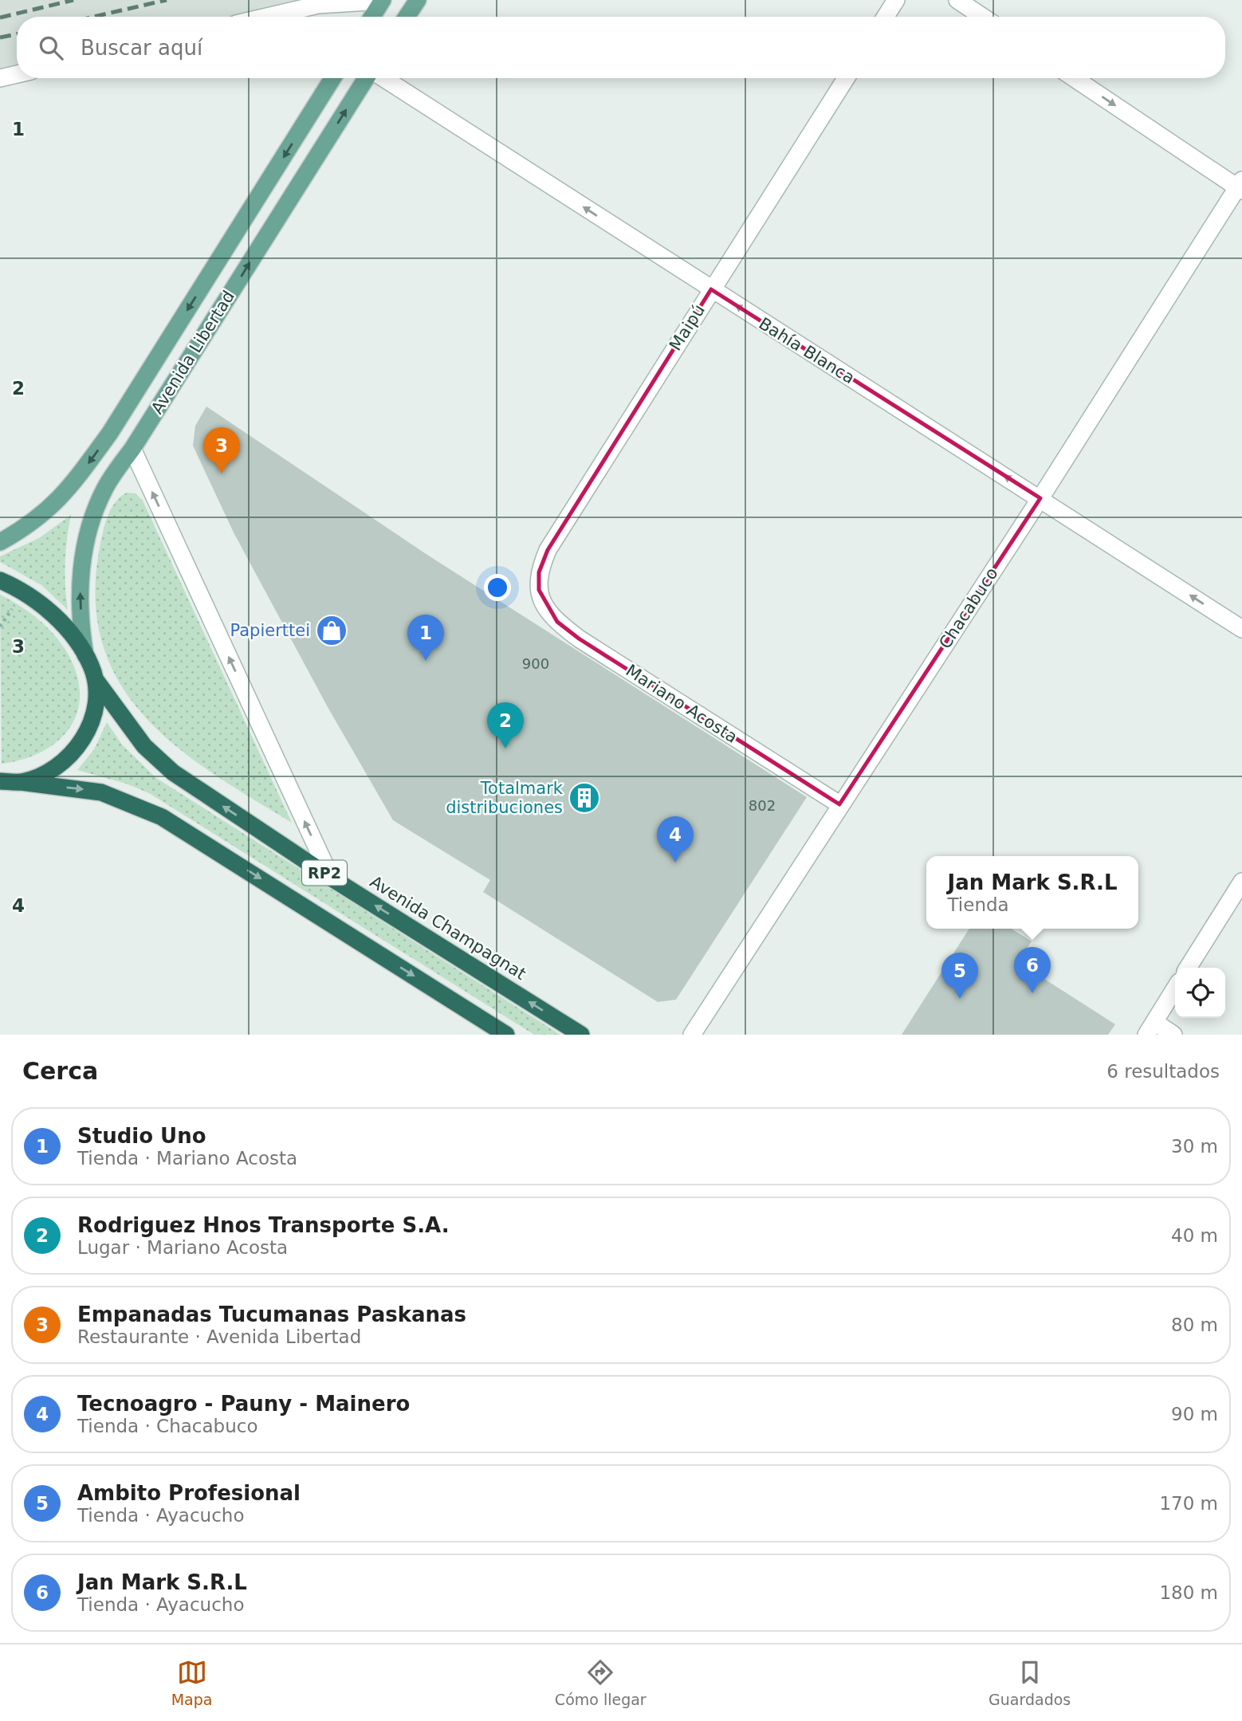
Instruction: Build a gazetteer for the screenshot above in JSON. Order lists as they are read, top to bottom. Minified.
{"streets":{"highway":["RP2","Avenida Champagnat"],"main road":["Avenida Libertad"],"street":["Maipú","Bahía Blanca","Chacabuco","Mariano Acosta"]},"crossings":[["Maipú","Bahía Blanca"],["Maipú","Mariano Acosta"],["Bahía Blanca","Chacabuco"],["Avenida Libertad","RP2"],["Chacabuco","Mariano Acosta"],["RP2","Avenida Champagnat"]],"one_way":["Bahía Blanca"],"places":{"shop":["Papierttei"],"building":["Totalmark distribuciones"]},"house_numbers":["900","802"],"page":{"search":"Buscar aquí","pins":["3","1","2","4","6","5"],"popup":["Jan Mark S.R.L","Tienda"],"heading":["Cerca","6 resultados"],"list":[{"mark":"1","name":"Studio Uno","note":"Tienda · Mariano Acosta","value":"30 m"},{"mark":"2","name":"Rodriguez Hnos Transporte S.A.","note":"Lugar · Mariano Acosta","value":"40 m"},{"mark":"3","name":"Empanadas Tucumanas Paskanas","note":"Restaurante · Avenida Libertad","value":"80 m"},{"mark":"4","name":"Tecnoagro - Pauny - Mainero","note":"Tienda · Chacabuco","value":"90 m"},{"mark":"5","name":"Ambito Profesional","note":"Tienda · Ayacucho","value":"170 m"},{"mark":"6","name":"Jan Mark S.R.L","note":"Tienda · Ayacucho","value":"180 m"}],"nav":["Mapa","Cómo llegar","Guardados"]},"grid":{"rows":["1","2","3","4"]}}
